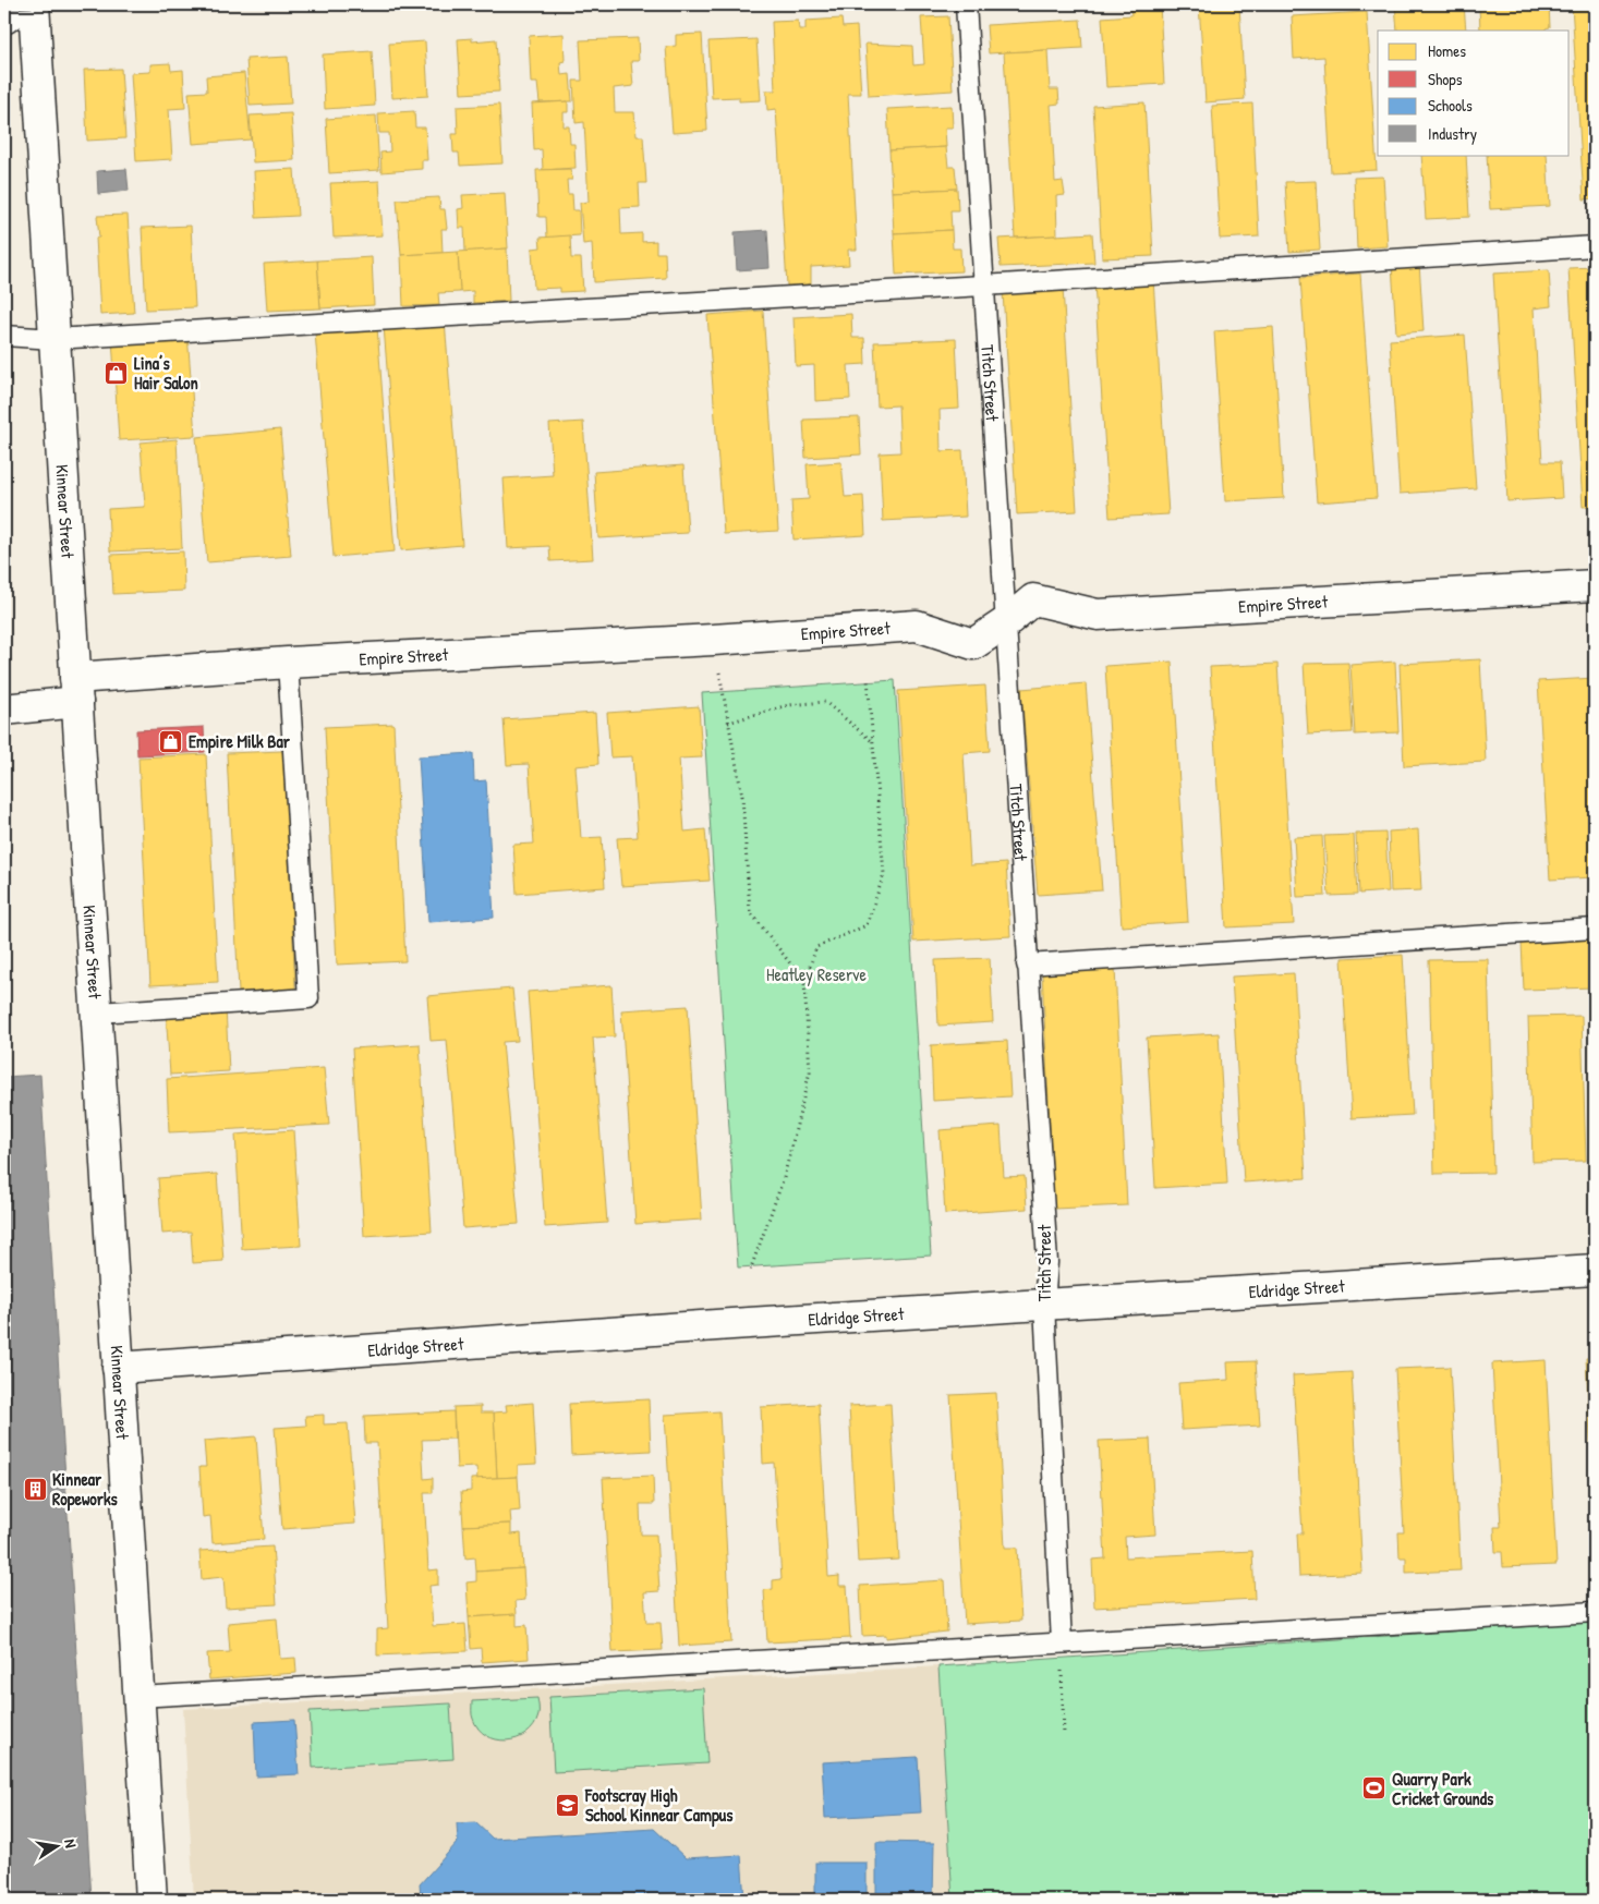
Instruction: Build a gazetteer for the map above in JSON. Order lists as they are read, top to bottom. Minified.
{"streets":{"street":["Kinnear Street","Empire Street","Eldridge Street"],"lane":["Titch Street"]},"crossings":[["Titch Street","Empire Street"],["Titch Street","Eldridge Street"],["Kinnear Street","Empire Street"],["Kinnear Street","Eldridge Street"]],"parks":["Heatley Reserve"],"places":{"shop":["Lina’s Hair Salon","Empire Milk Bar"],"building":["Kinnear Ropeworks"],"sports":["Quarry Park Cricket Grounds"],"school or university":["Footscray High School Kinnear Campus"]},"legend":["Homes","Shops","Schools","Industry"],"north":"right"}
